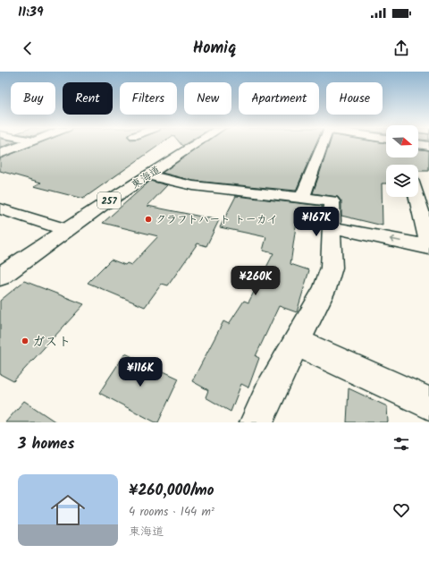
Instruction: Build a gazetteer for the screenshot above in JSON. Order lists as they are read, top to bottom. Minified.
{"streets":{"main road":["東海道","257"]},"places":["クラフトハート トーカイ","ガスト"],"north":"right","page":{"status":"11:39","header":"Homiq","chip":["Buy","Rent","Filters","New","Apartment","House"],"price":["¥167K","¥260K","¥116K"],"heading":"3 homes","list":[{"name":"¥260,000/mo","note":"4 rooms · 144 m² · 東海道"}]}}
